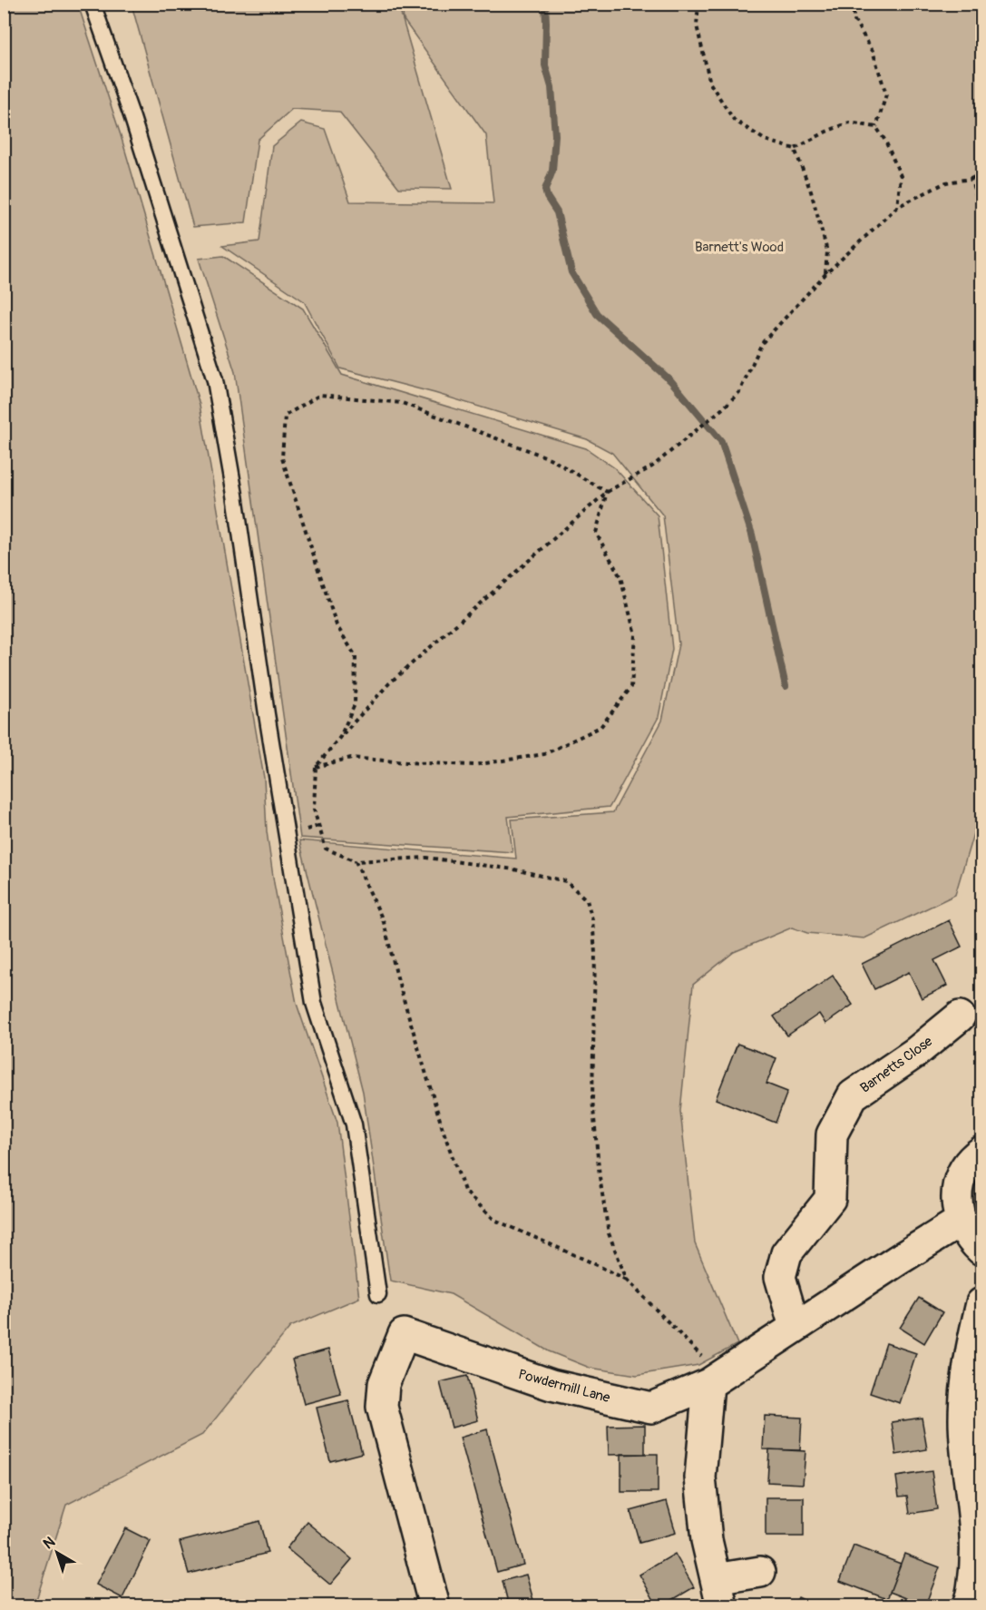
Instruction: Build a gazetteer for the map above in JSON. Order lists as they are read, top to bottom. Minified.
{"streets":{"street":["Barnetts Close","Powdermill Lane"]},"crossings":[["Barnetts Close","Powdermill Lane"]],"parks":["Barnett's Wood"],"north":"top left"}
